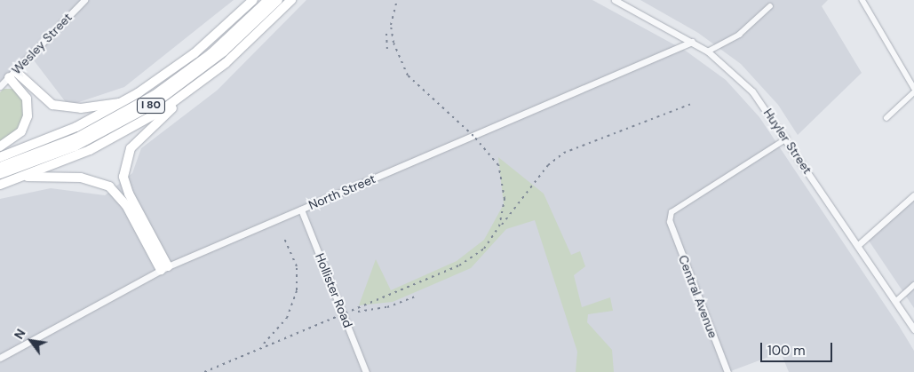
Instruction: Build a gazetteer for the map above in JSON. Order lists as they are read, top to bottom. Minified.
{"streets":{"highway":["I 80"],"street":["Wesley Street","Huyler Street","North Street","Hollister Road","Central Avenue"]},"crossings":[["Huyler Street","North Street"],["North Street","Hollister Road"]],"scale_bar":"100 m","north":"top left"}
